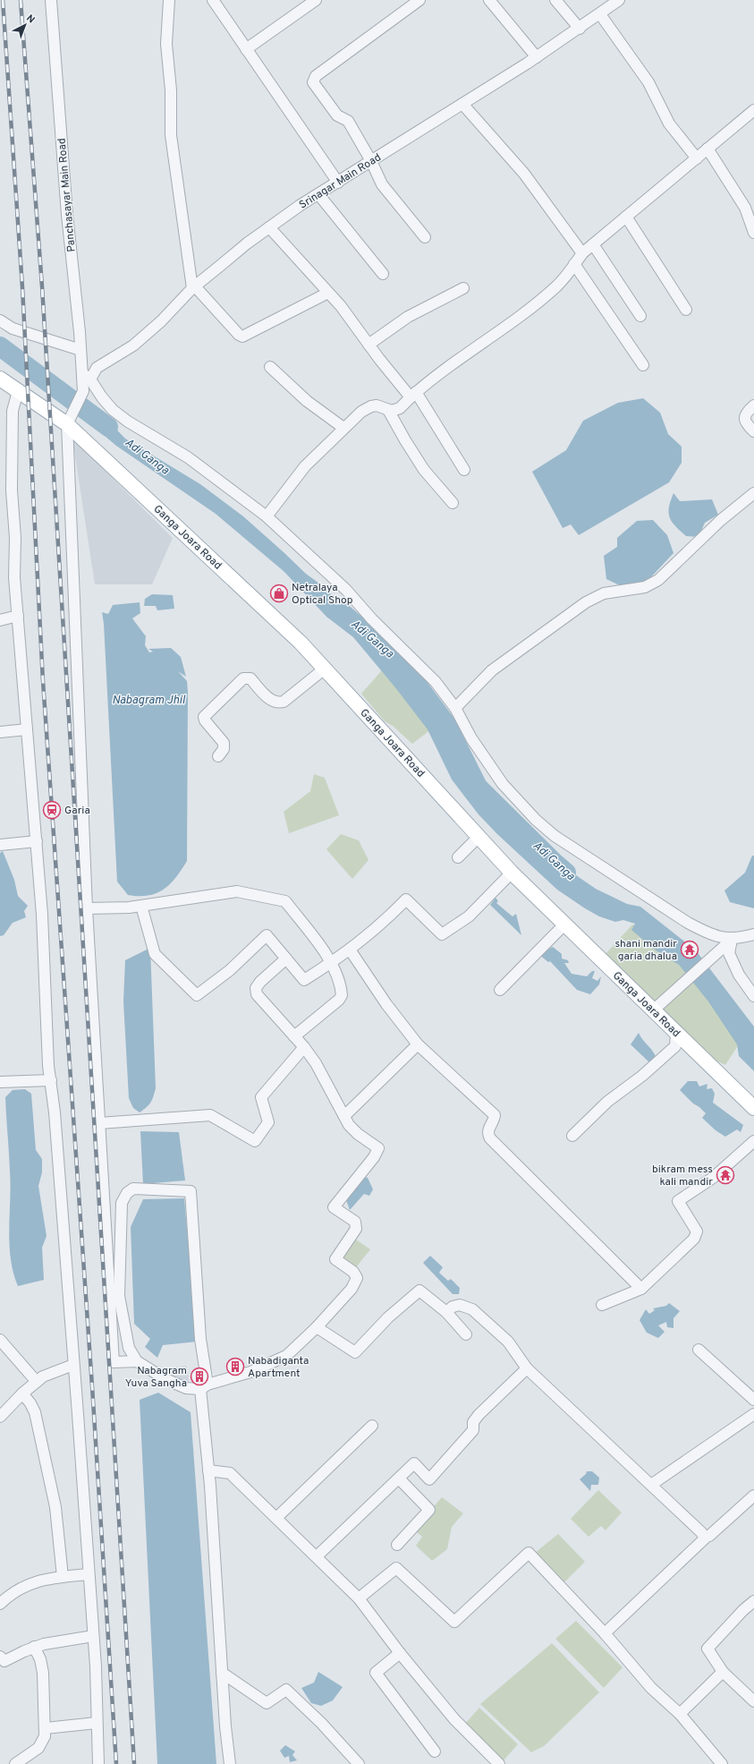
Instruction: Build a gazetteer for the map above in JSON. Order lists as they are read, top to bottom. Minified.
{"streets":{"main road":["Ganga Joara Road"],"street":["Srinagar Main Road","Panchasayar Main Road"]},"crossings":[["Srinagar Main Road","Panchasayar Main Road"],["Panchasayar Main Road","Ganga Joara Road"]],"water":["Adi Ganga","Nabagram Jhil"],"places":{"shop":["Netralaya Optical Shop"],"station":["Garia"],"temple":["shani mandir garia dhalua","bikram mess kali mandir"],"building":["Nabadiganta Apartment","Nabagram Yuva Sangha"]},"north":"top right"}
